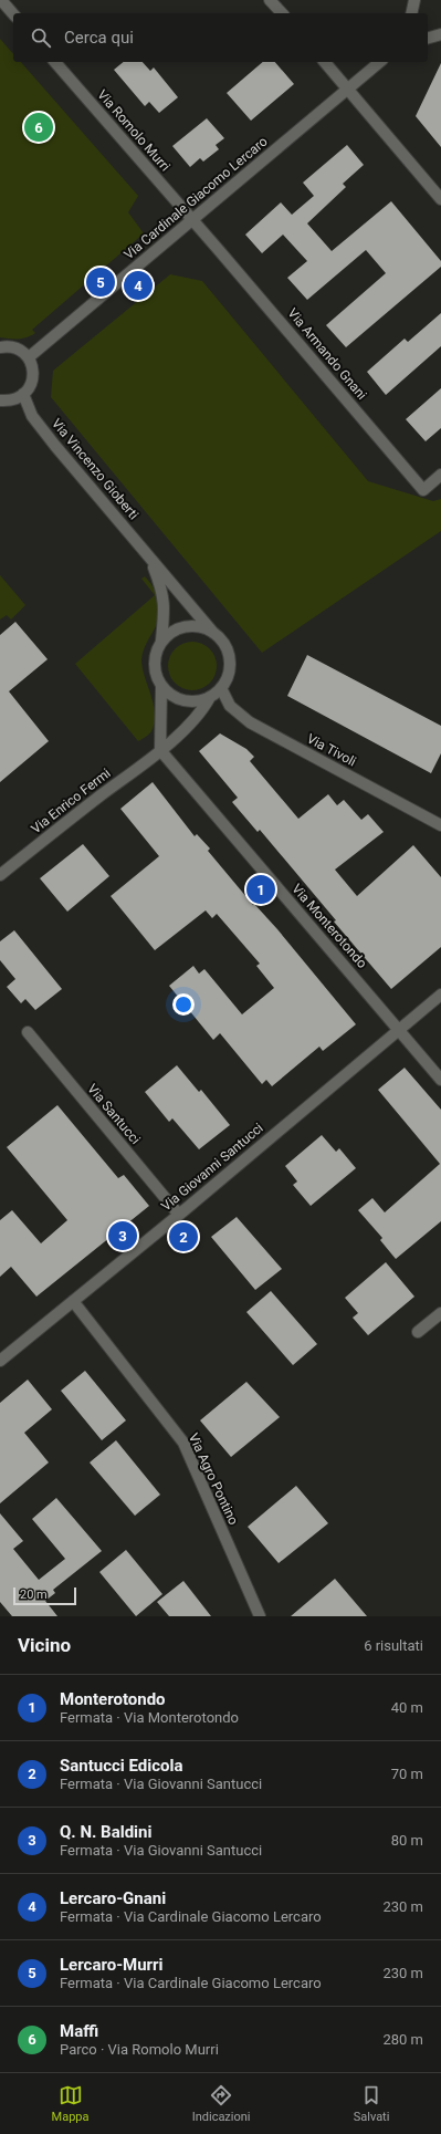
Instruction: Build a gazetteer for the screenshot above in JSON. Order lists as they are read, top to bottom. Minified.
{"streets":{"street":["Via Romolo Murri","Via Cardinale Giacomo Lercaro","Via Armando Gnani","Via Vincenzo Gioberti","Via Tivoli","Via Enrico Fermi","Via Monterotondo","Via Santucci","Via Giovanni Santucci","Via Agro Pontino"]},"crossings":[["Via Romolo Murri","Via Cardinale Giacomo Lercaro"],["Via Romolo Murri","Via Armando Gnani"],["Via Cardinale Giacomo Lercaro","Via Armando Gnani"],["Via Vincenzo Gioberti","Via Tivoli"],["Via Vincenzo Gioberti","Via Enrico Fermi"],["Via Tivoli","Via Enrico Fermi"],["Via Enrico Fermi","Via Monterotondo"],["Via Monterotondo","Via Giovanni Santucci"],["Via Santucci","Via Giovanni Santucci"],["Via Giovanni Santucci","Via Agro Pontino"]],"scale_bar":"20 m","page":{"search":"Cerca qui","pins":["6","5","4","1","3","2"],"scale":"20 m","heading":["Vicino","6 risultati"],"list":[{"mark":"1","name":"Monterotondo","note":"Fermata · Via Monterotondo","value":"40 m"},{"mark":"2","name":"Santucci Edicola","note":"Fermata · Via Giovanni Santucci","value":"70 m"},{"mark":"3","name":"Q. N. Baldini","note":"Fermata · Via Giovanni Santucci","value":"80 m"},{"mark":"4","name":"Lercaro-Gnani","note":"Fermata · Via Cardinale Giacomo Lercaro","value":"230 m"},{"mark":"5","name":"Lercaro-Murri","note":"Fermata · Via Cardinale Giacomo Lercaro","value":"230 m"},{"mark":"6","name":"Maffi","note":"Parco · Via Romolo Murri","value":"280 m"}],"nav":["Mappa","Indicazioni","Salvati"]}}
